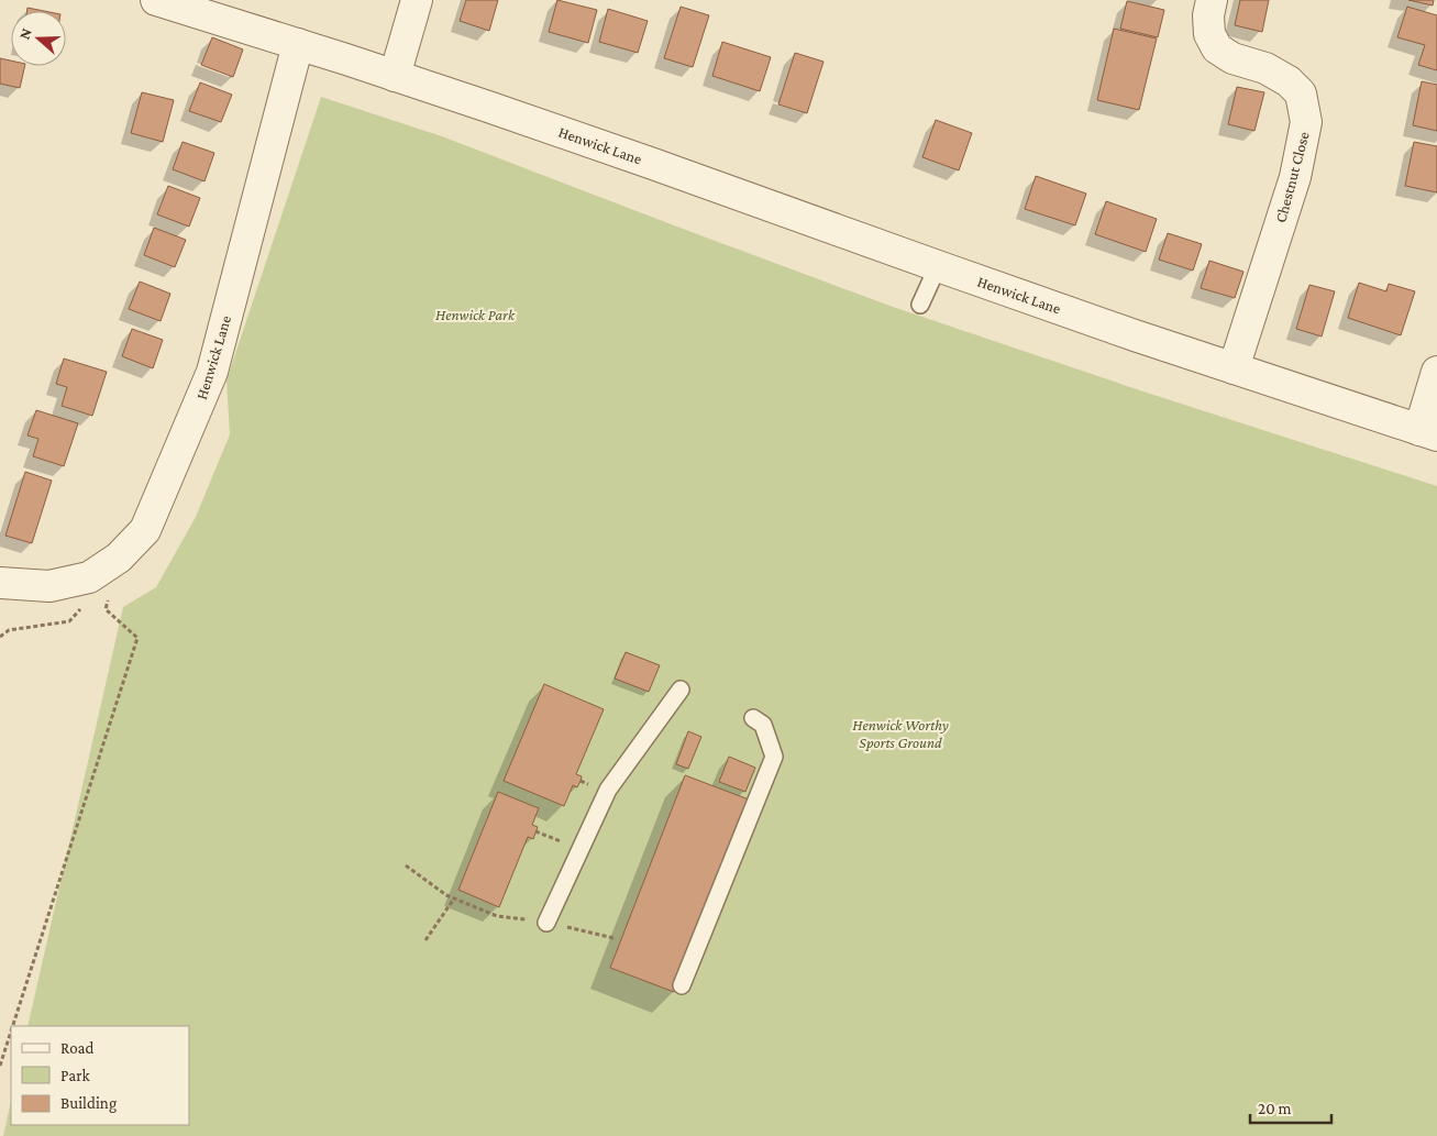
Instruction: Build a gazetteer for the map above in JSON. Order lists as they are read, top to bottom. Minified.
{"streets":{"street":["Henwick Lane","Chestnut Close"]},"crossings":[["Henwick Lane","Chestnut Close"]],"parks":["Henwick Park","Henwick Worthy Sports Ground"],"legend":["Road","Park","Building"],"scale_bar":"20 m","north":"left"}
